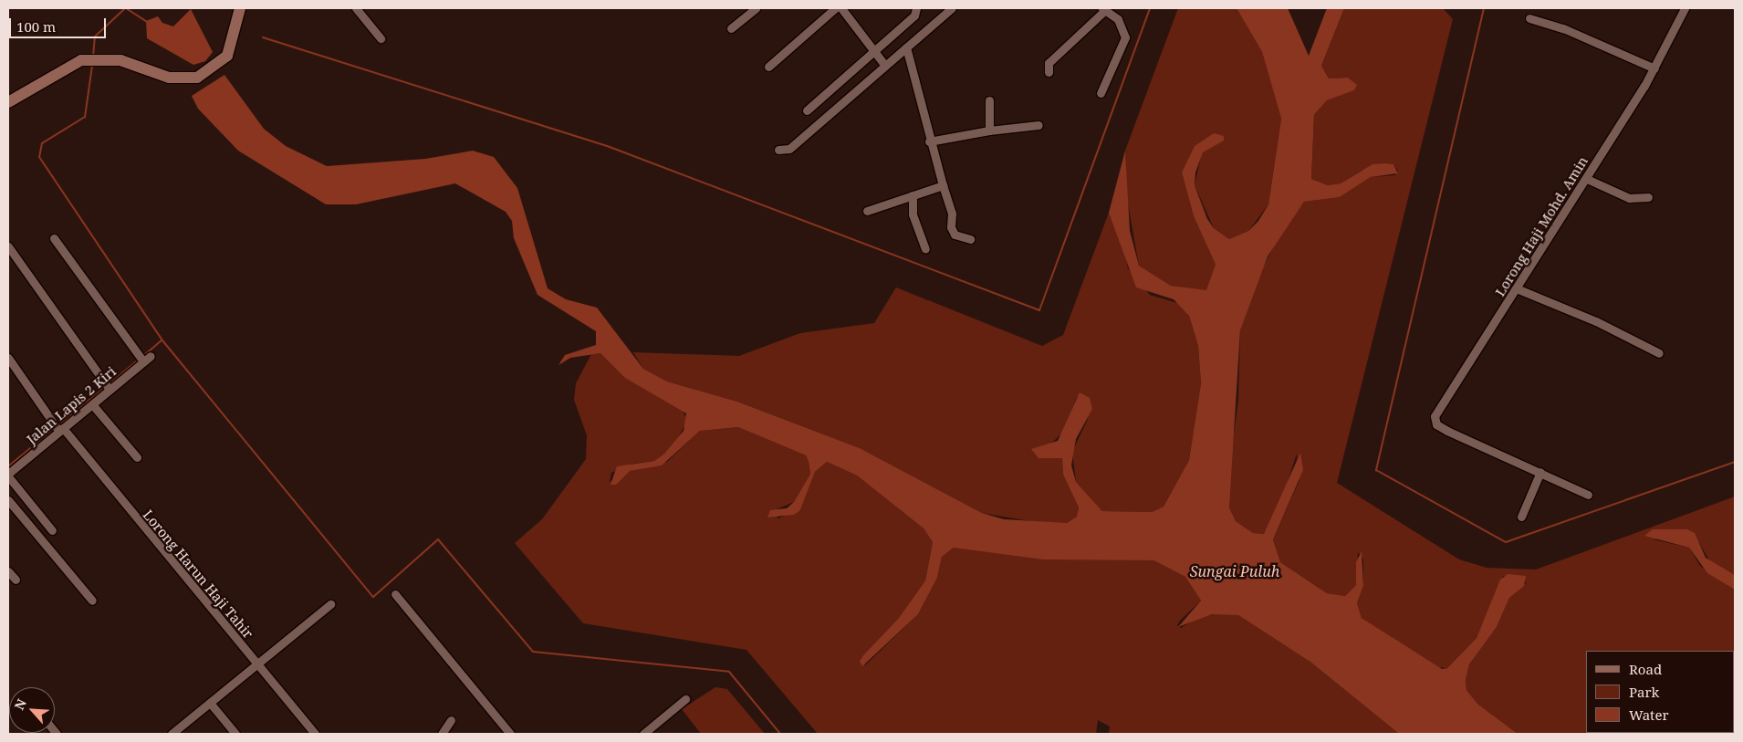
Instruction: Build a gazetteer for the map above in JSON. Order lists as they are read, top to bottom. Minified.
{"streets":{"street":["Lorong Haji Mohd. Amin","Jalan Lapis 2 Kiri","Lorong Harun Haji Tahir"]},"crossings":[["Jalan Lapis 2 Kiri","Lorong Harun Haji Tahir"]],"water":["Sungai Puluh"],"legend":["Road","Park","Water"],"scale_bar":"100 m","north":"top left"}
